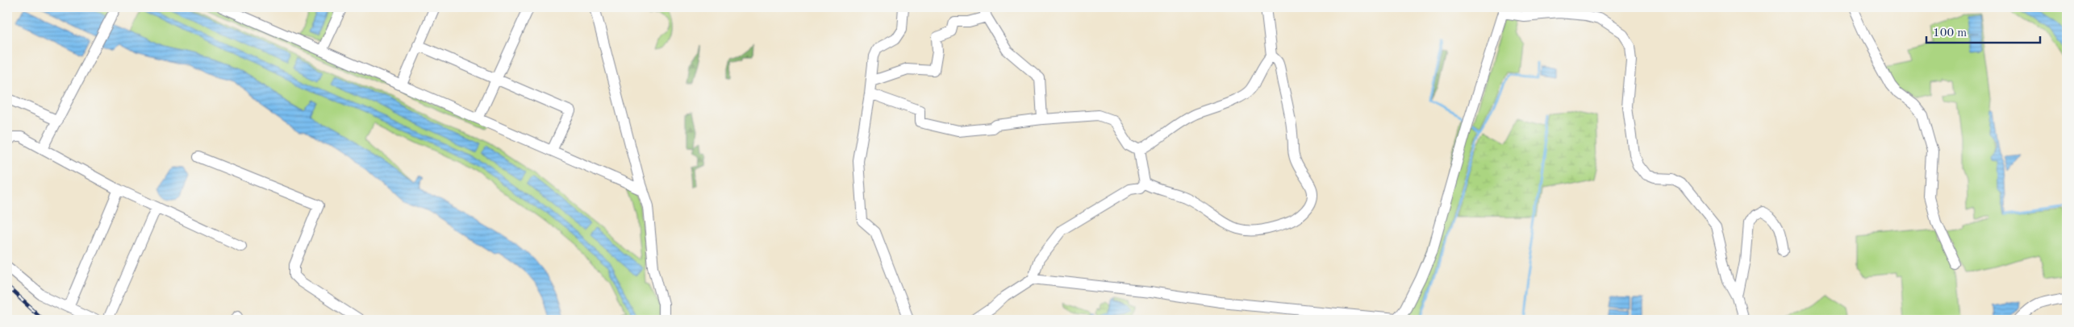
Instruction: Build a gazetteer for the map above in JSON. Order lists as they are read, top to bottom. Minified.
{"scale_bar":"100 m"}
